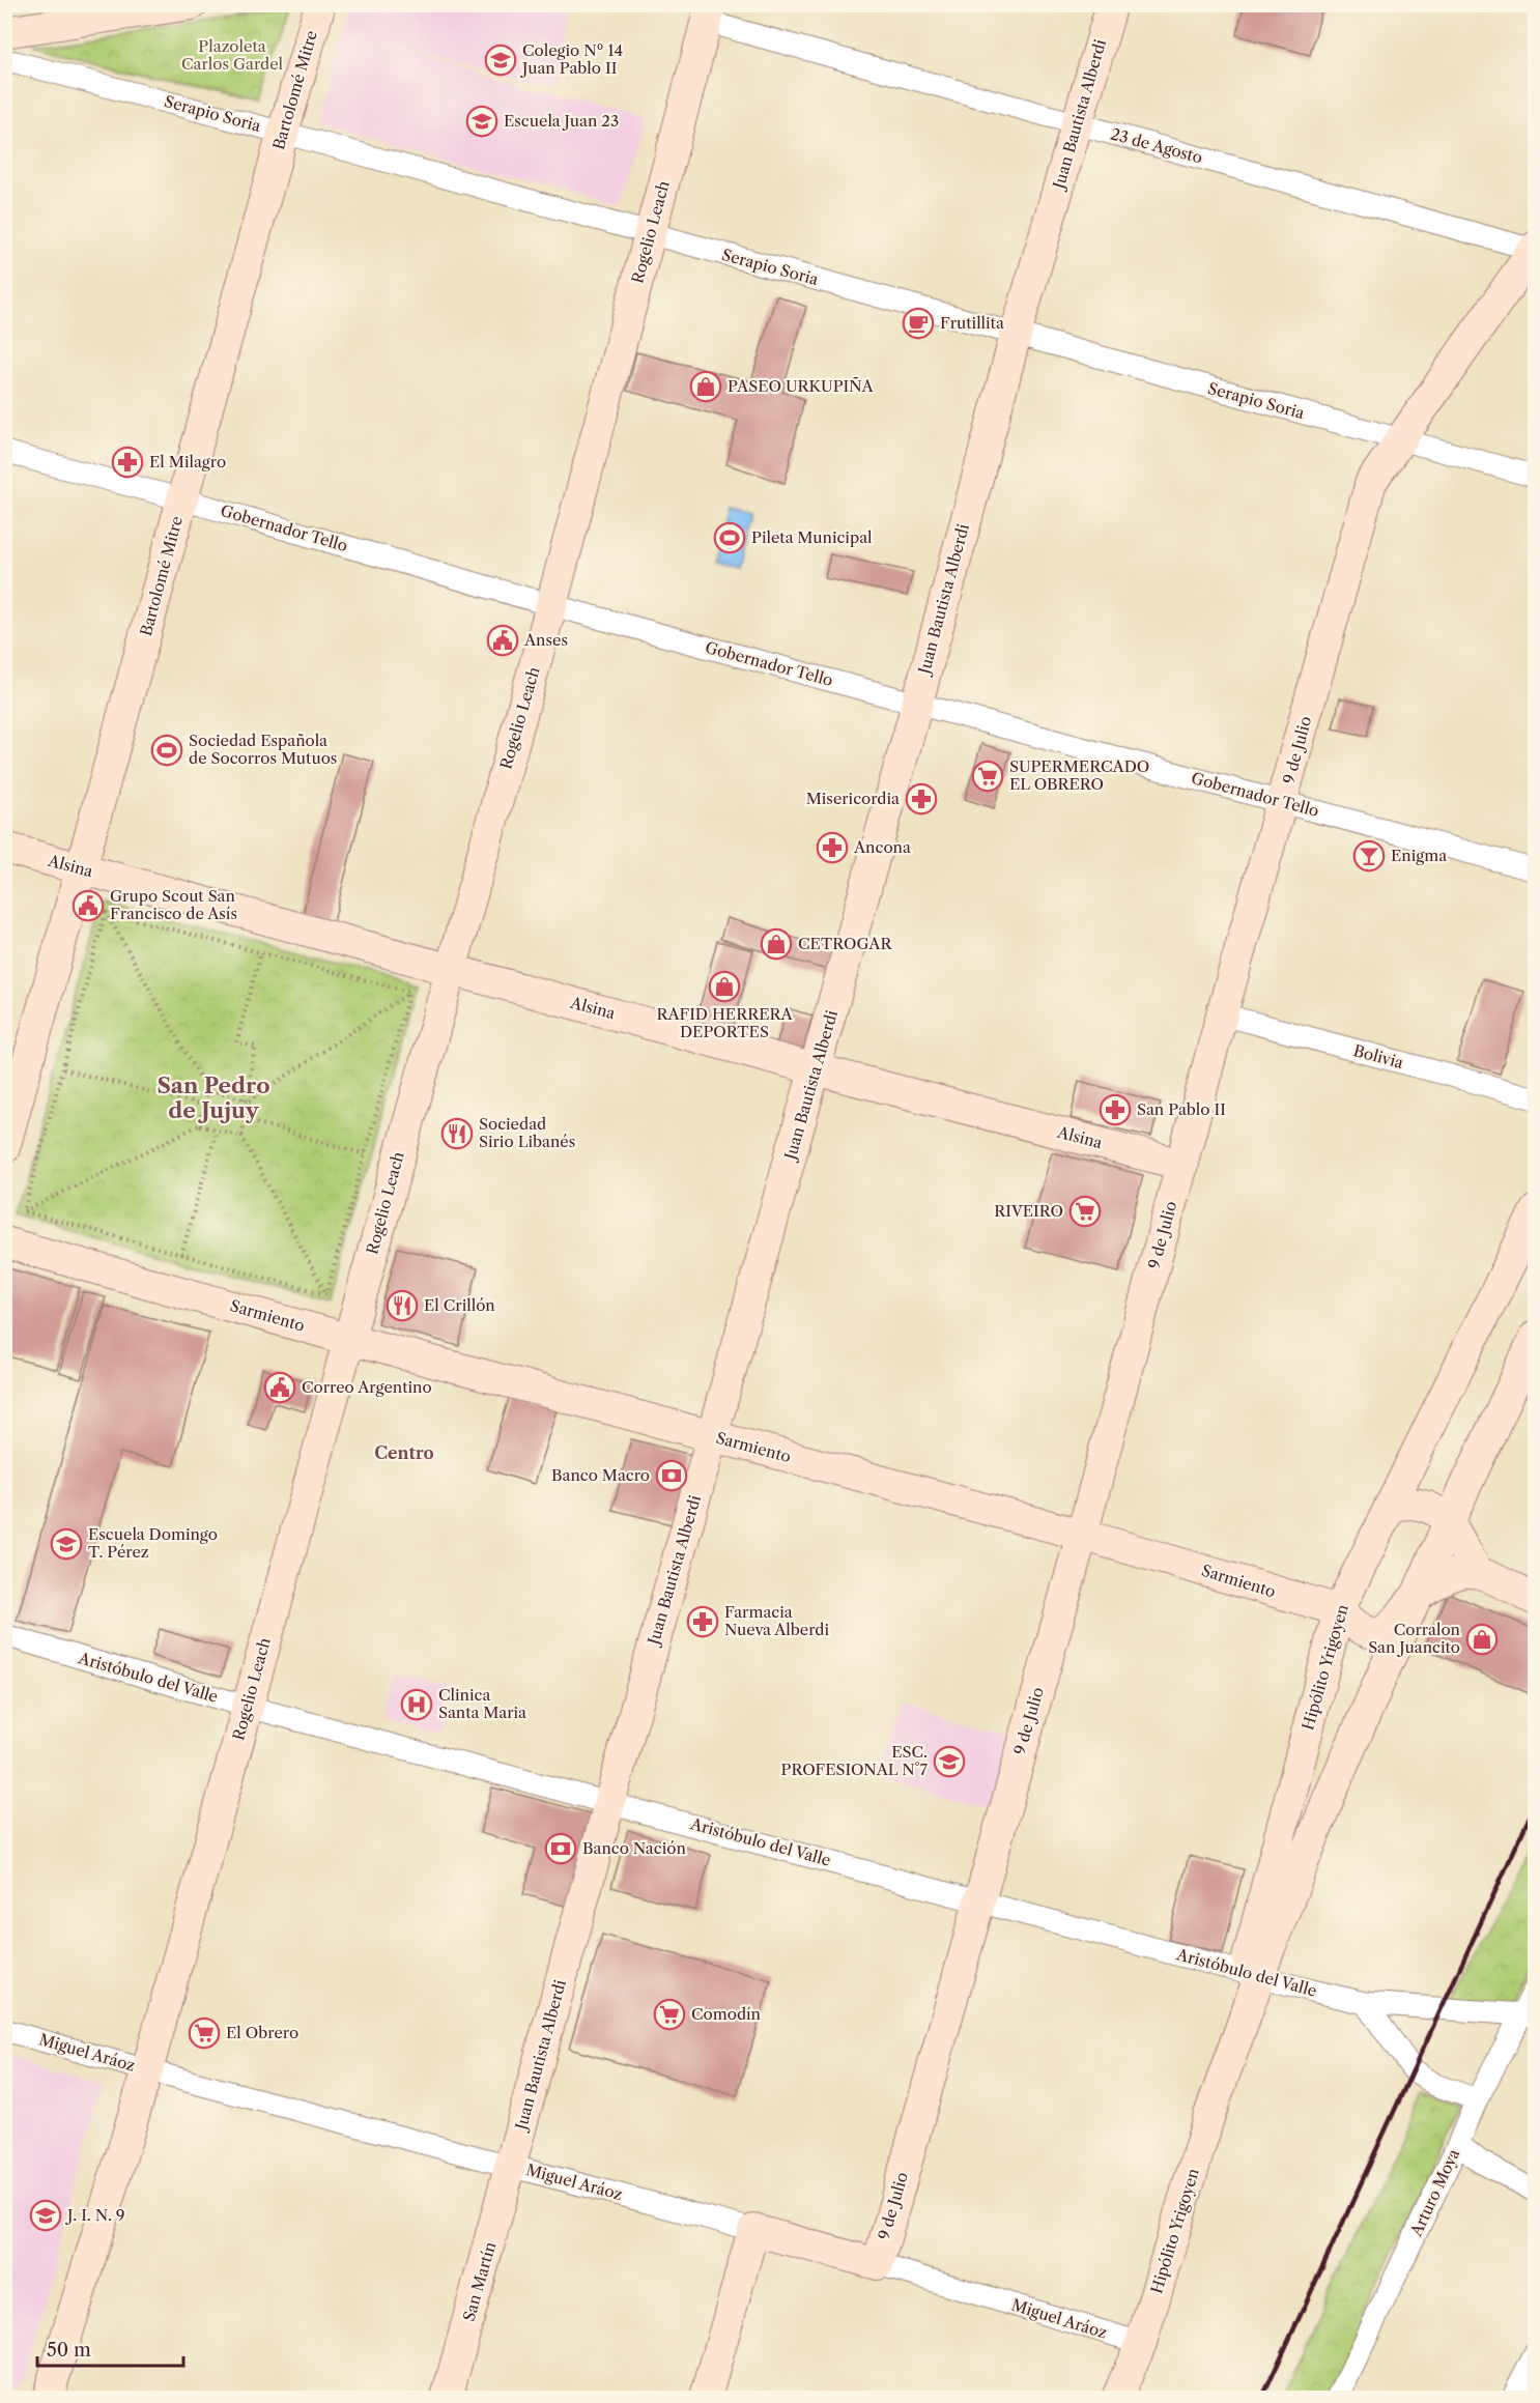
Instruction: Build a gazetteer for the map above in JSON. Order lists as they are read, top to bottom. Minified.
{"streets":{"street":["Bartolomé Mitre","Serapio Soria","Juan Bautista Alberdi","23 de Agosto","Rogelio Leach","Gobernador Tello","9 de Julio","Alsina","Bolivia","Sarmiento","Hipólito Yrigoyen","Aristóbulo del Valle","Miguel Aráoz","Arturo Moya","San Martín"]},"crossings":[["Bartolomé Mitre","Serapio Soria"],["Bartolomé Mitre","Gobernador Tello"],["Bartolomé Mitre","Alsina"],["Serapio Soria","Juan Bautista Alberdi"],["Serapio Soria","Rogelio Leach"],["Serapio Soria","9 de Julio"],["Juan Bautista Alberdi","23 de Agosto"],["Juan Bautista Alberdi","Gobernador Tello"],["Juan Bautista Alberdi","Alsina"],["Juan Bautista Alberdi","Sarmiento"],["Juan Bautista Alberdi","Aristóbulo del Valle"],["Juan Bautista Alberdi","Miguel Aráoz"],["Juan Bautista Alberdi","San Martín"],["23 de Agosto","Rogelio Leach"],["23 de Agosto","9 de Julio"],["Rogelio Leach","Gobernador Tello"],["Rogelio Leach","Alsina"],["Rogelio Leach","Sarmiento"],["Rogelio Leach","Aristóbulo del Valle"],["Rogelio Leach","Miguel Aráoz"],["Gobernador Tello","9 de Julio"],["9 de Julio","Alsina"],["9 de Julio","Bolivia"],["9 de Julio","Sarmiento"],["9 de Julio","Aristóbulo del Valle"],["9 de Julio","Miguel Aráoz"],["Sarmiento","Hipólito Yrigoyen"],["Hipólito Yrigoyen","Aristóbulo del Valle"],["Hipólito Yrigoyen","Miguel Aráoz"],["Aristóbulo del Valle","Arturo Moya"],["Miguel Aráoz","San Martín"]],"districts":["San Pedro de Jujuy","Centro"],"parks":["Plazoleta Carlos Gardel"],"places":{"school or university":["Colegio Nº 14 Juan Pablo II","Escuela Juan 23","Escuela Domingo T. Pérez","ESC. PROFESIONAL N°7","J. I. N. 9"],"cafe":["Frutillita"],"shop":["PASEO URKUPIÑA","CETROGAR","RAFID HERRERA DEPORTES","Corralon San Juancito"],"pharmacy":["El Milagro","Misericordia","Ancona","San Pablo II","Farmacia Nueva Alberdi"],"sports":["Pileta Municipal","Sociedad Española de Socorros Mutuos"],"public building":["Anses","Grupo Scout San Francisco de Asís","Correo Argentino"],"supermarket":["SUPERMERCADO EL OBRERO","RIVEIRO","Comodín","El Obrero"],"bar":["Enigma"],"restaurant":["Sociedad Sirio Libanés","El Crillón"],"bank":["Banco Macro","Banco Nación"],"hospital":["Clinica Santa Maria"]},"scale_bar":"50 m"}
